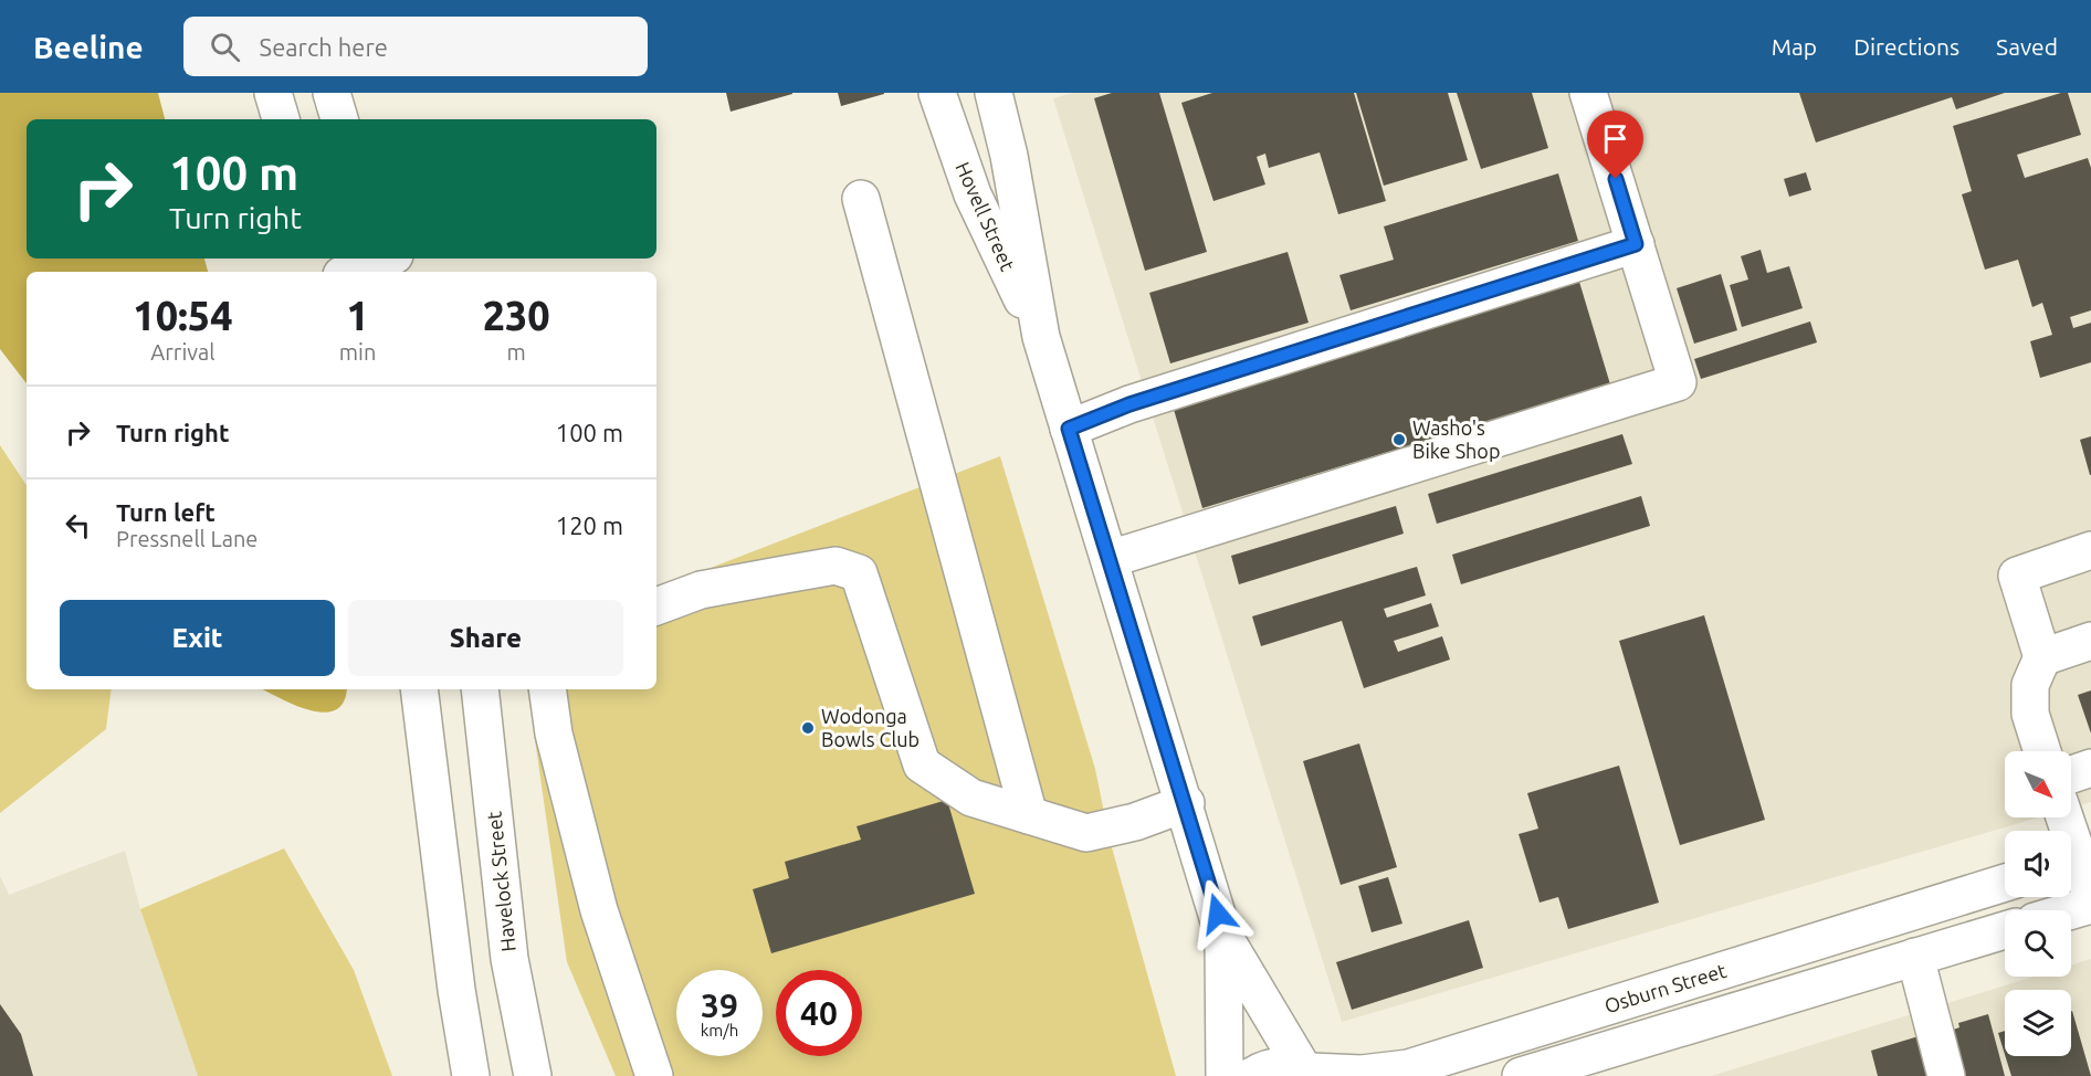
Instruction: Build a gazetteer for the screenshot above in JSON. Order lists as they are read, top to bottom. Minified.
{"streets":{"street":["Hovell Street","Havelock Street","Osburn Street"]},"crossings":[["Hovell Street","Osburn Street"]],"places":["Washo's Bike Shop","Wodonga Bowls Club"],"north":"bottom right","page":{"header":"Beeline","search":"Search here","nav":["Map","Directions","Saved"],"turn":["100 m","Turn right"],"eta":["10:54","Arrival","1","min","230","m"],"list":[{"name":"Turn right","value":"100 m"},{"name":"Turn left","note":"Pressnell Lane","value":"120 m"}],"buttons":["Exit","Share"],"speed":"39 km/h","limit":"40"}}
